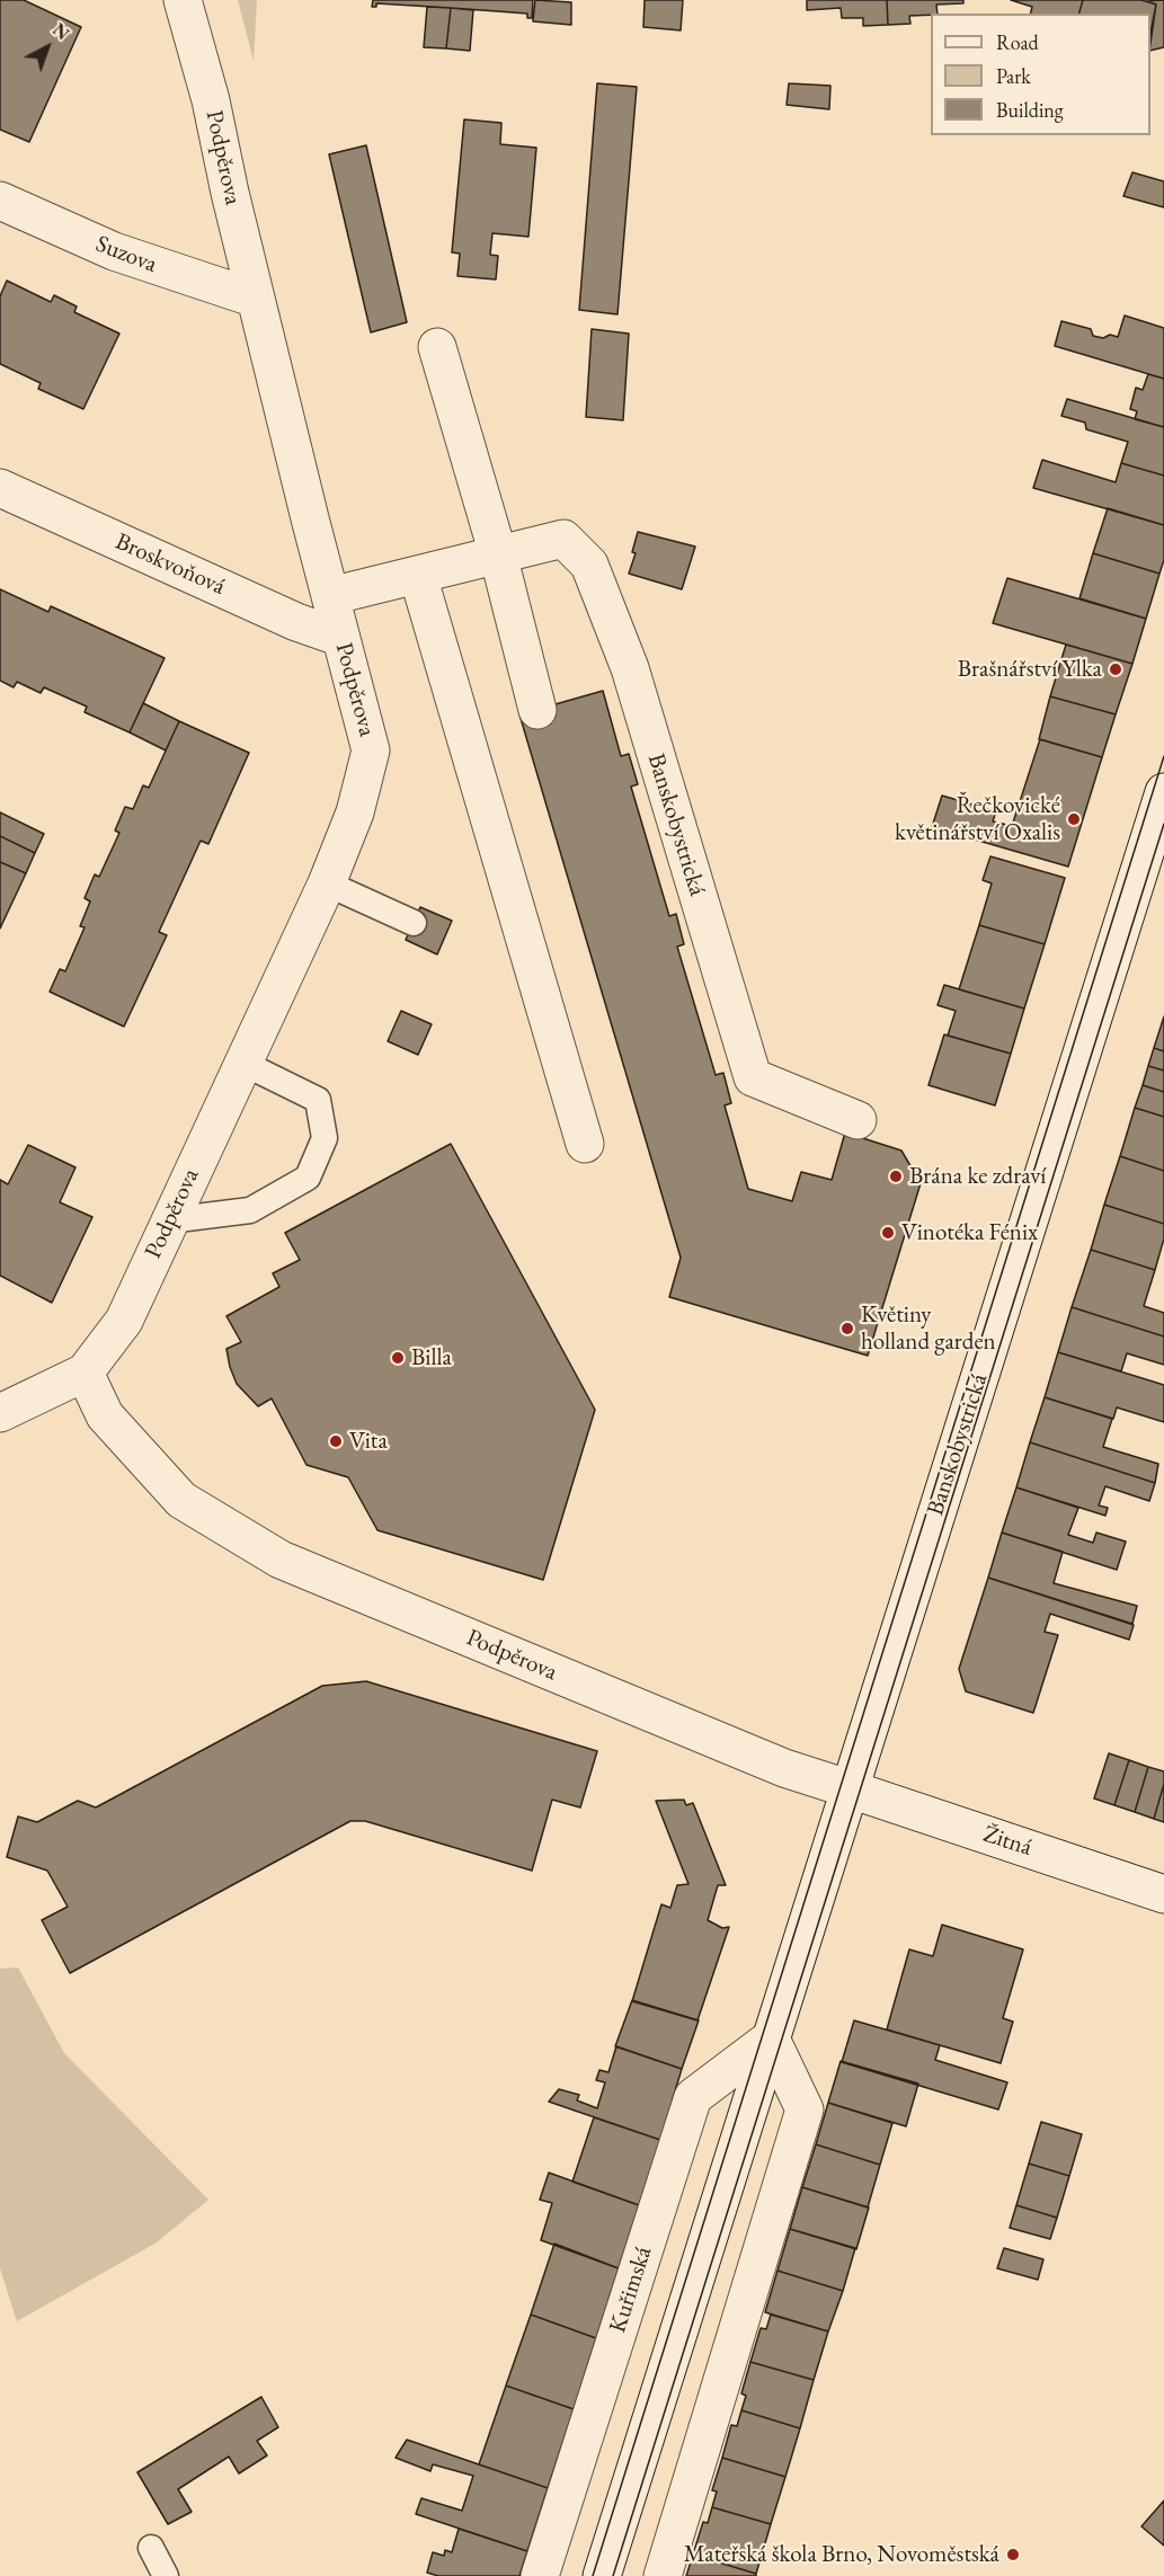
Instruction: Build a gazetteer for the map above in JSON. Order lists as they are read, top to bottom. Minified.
{"streets":{"street":["Podpěrova","Suzova","Broskvoňová","Banskobystrická","Žitná","Kuřimská"]},"crossings":[["Podpěrova","Suzova"],["Podpěrova","Broskvoňová"],["Podpěrova","Banskobystrická"],["Podpěrova","Žitná"],["Banskobystrická","Žitná"]],"places":["Brašnářství Ylka","Řečkovické květinářství Oxalis","Brána ke zdraví","Vinotéka Fénix","Květiny holland garden","Billa","Vita","Mateřská škola Brno, Novoměstská"],"legend":["Road","Park","Building"],"north":"top right"}
